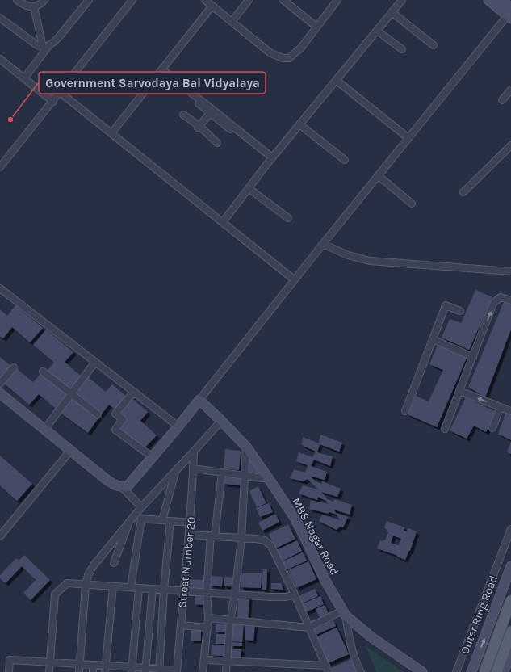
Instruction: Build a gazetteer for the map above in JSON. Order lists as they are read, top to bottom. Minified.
{"streets":{"street":["MBS Nagar Road","Street Number 20","Outer Ring Road"]},"places":["Government Sarvodaya Bal Vidyalaya"]}
